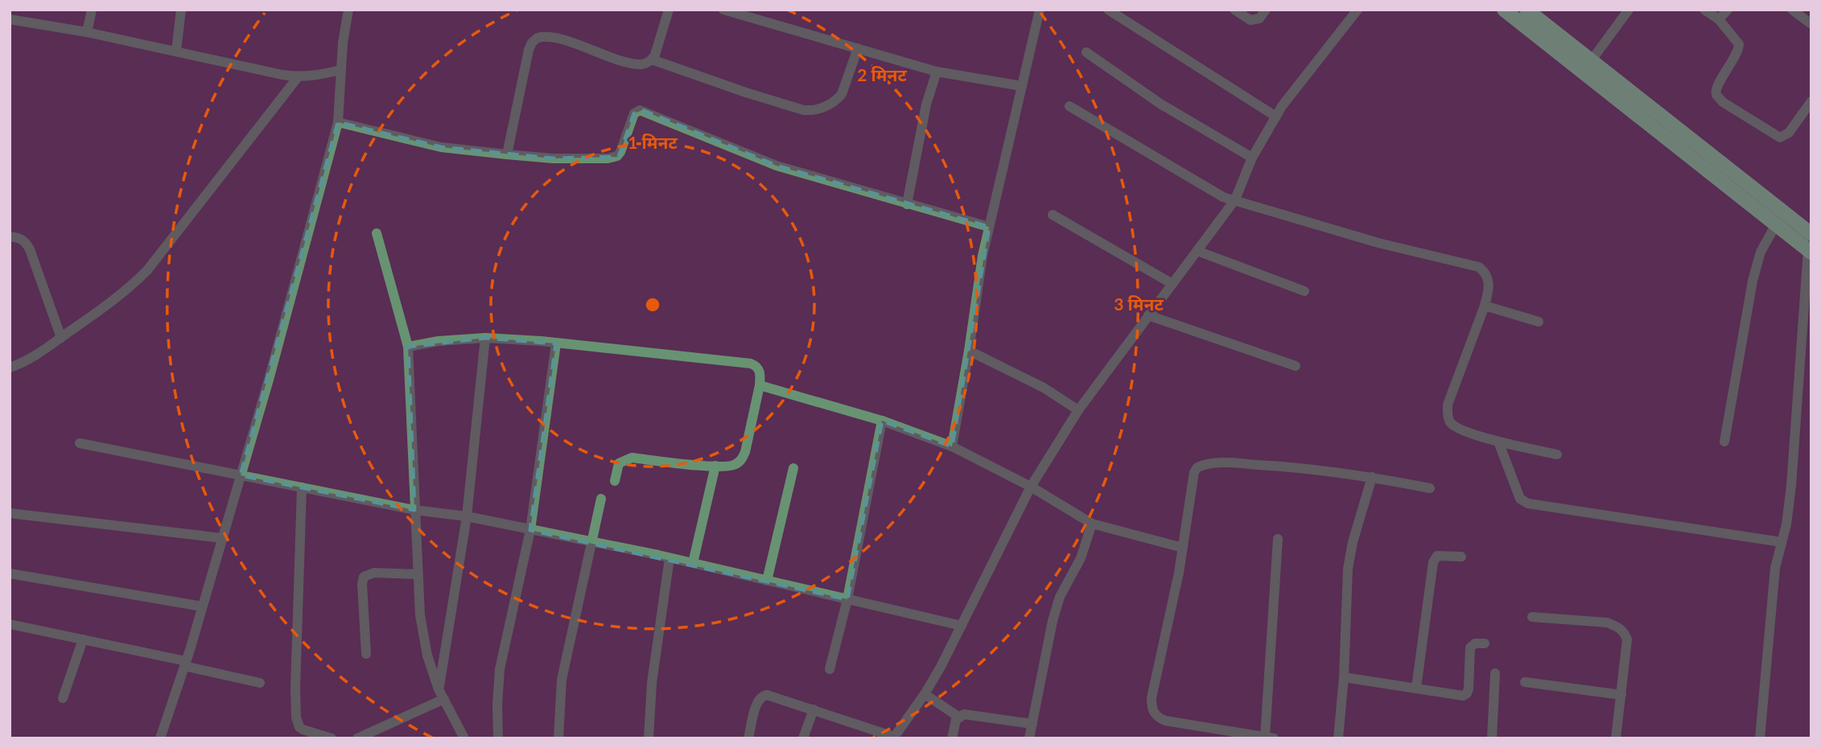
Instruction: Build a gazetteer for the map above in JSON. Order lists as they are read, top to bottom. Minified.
{"rings":["2 मिनट","1 मिनट","3 मिनट"]}
